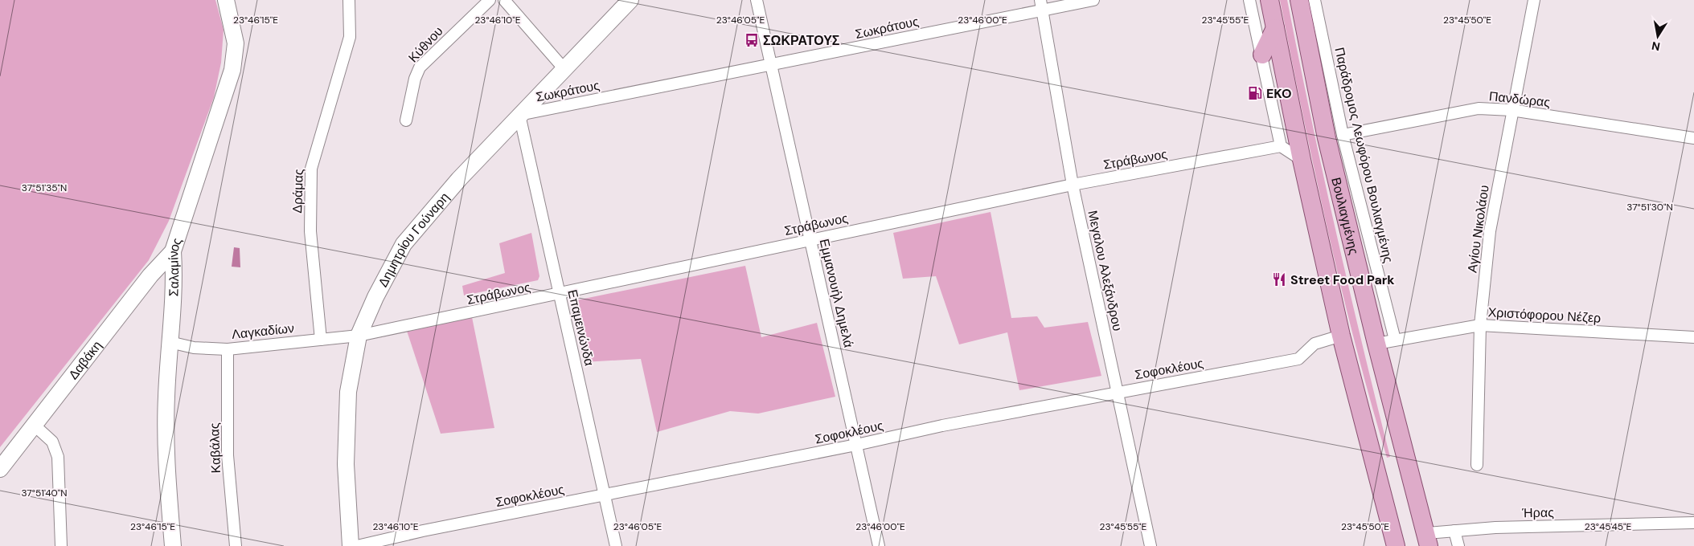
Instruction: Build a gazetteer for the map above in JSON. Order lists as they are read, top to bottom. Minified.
{"streets":{"main road":["Βουλιαγμένης"],"street":["Σωκράτους","Κύθνου","Πανδώρας","Παράδρομος Λεωφόρου Βουλιαγμένης","Στράβωνος","Δράμας","Αγίου Νικολάου","Δημητρίου Γούναρη","Σαλαμίνος","Μεγαλου Αλεξάνδρου","Εμμανουήλ Δημελά","Χριστόφορου Νέζερ","Επαμεινώνδα","Λαγκαδίων","Δαβάκη","Σοφοκλέους","Καβάλας","Ήρας"]},"crossings":[["Σωκράτους","Δημητρίου Γούναρη"],["Σωκράτους","Μεγαλου Αλεξάνδρου"],["Σωκράτους","Εμμανουήλ Δημελά"],["Σωκράτους","Επαμεινώνδα"],["Πανδώρας","Παράδρομος Λεωφόρου Βουλιαγμένης"],["Πανδώρας","Αγίου Νικολάου"],["Παράδρομος Λεωφόρου Βουλιαγμένης","Χριστόφορου Νέζερ"],["Στράβωνος","Δημητρίου Γούναρη"],["Στράβωνος","Μεγαλου Αλεξάνδρου"],["Στράβωνος","Εμμανουήλ Δημελά"],["Στράβωνος","Επαμεινώνδα"],["Στράβωνος","Λαγκαδίων"],["Δράμας","Λαγκαδίων"],["Βουλιαγμένης","Χριστόφορου Νέζερ"],["Βουλιαγμένης","Ήρας"],["Αγίου Νικολάου","Χριστόφορου Νέζερ"],["Δημητρίου Γούναρη","Επαμεινώνδα"],["Δημητρίου Γούναρη","Λαγκαδίων"],["Σαλαμίνος","Λαγκαδίων"],["Σαλαμίνος","Δαβάκη"],["Μεγαλου Αλεξάνδρου","Σοφοκλέους"],["Εμμανουήλ Δημελά","Σοφοκλέους"],["Επαμεινώνδα","Σοφοκλέους"],["Λαγκαδίων","Καβάλας"]],"places":{"bus stop":["ΣΩΚΡΑΤΟΥΣ"],"fuel station":["EKO"],"restaurant":["Street Food Park"]},"north":"bottom","coordinates":["23°46'15\"E","23°46'10\"E","23°46'05\"E","23°46'00\"E","23°45'55\"E","23°45'50\"E","37°51'35\"N","37°51'30\"N","37°51'40\"N","23°45'45\"E"]}
